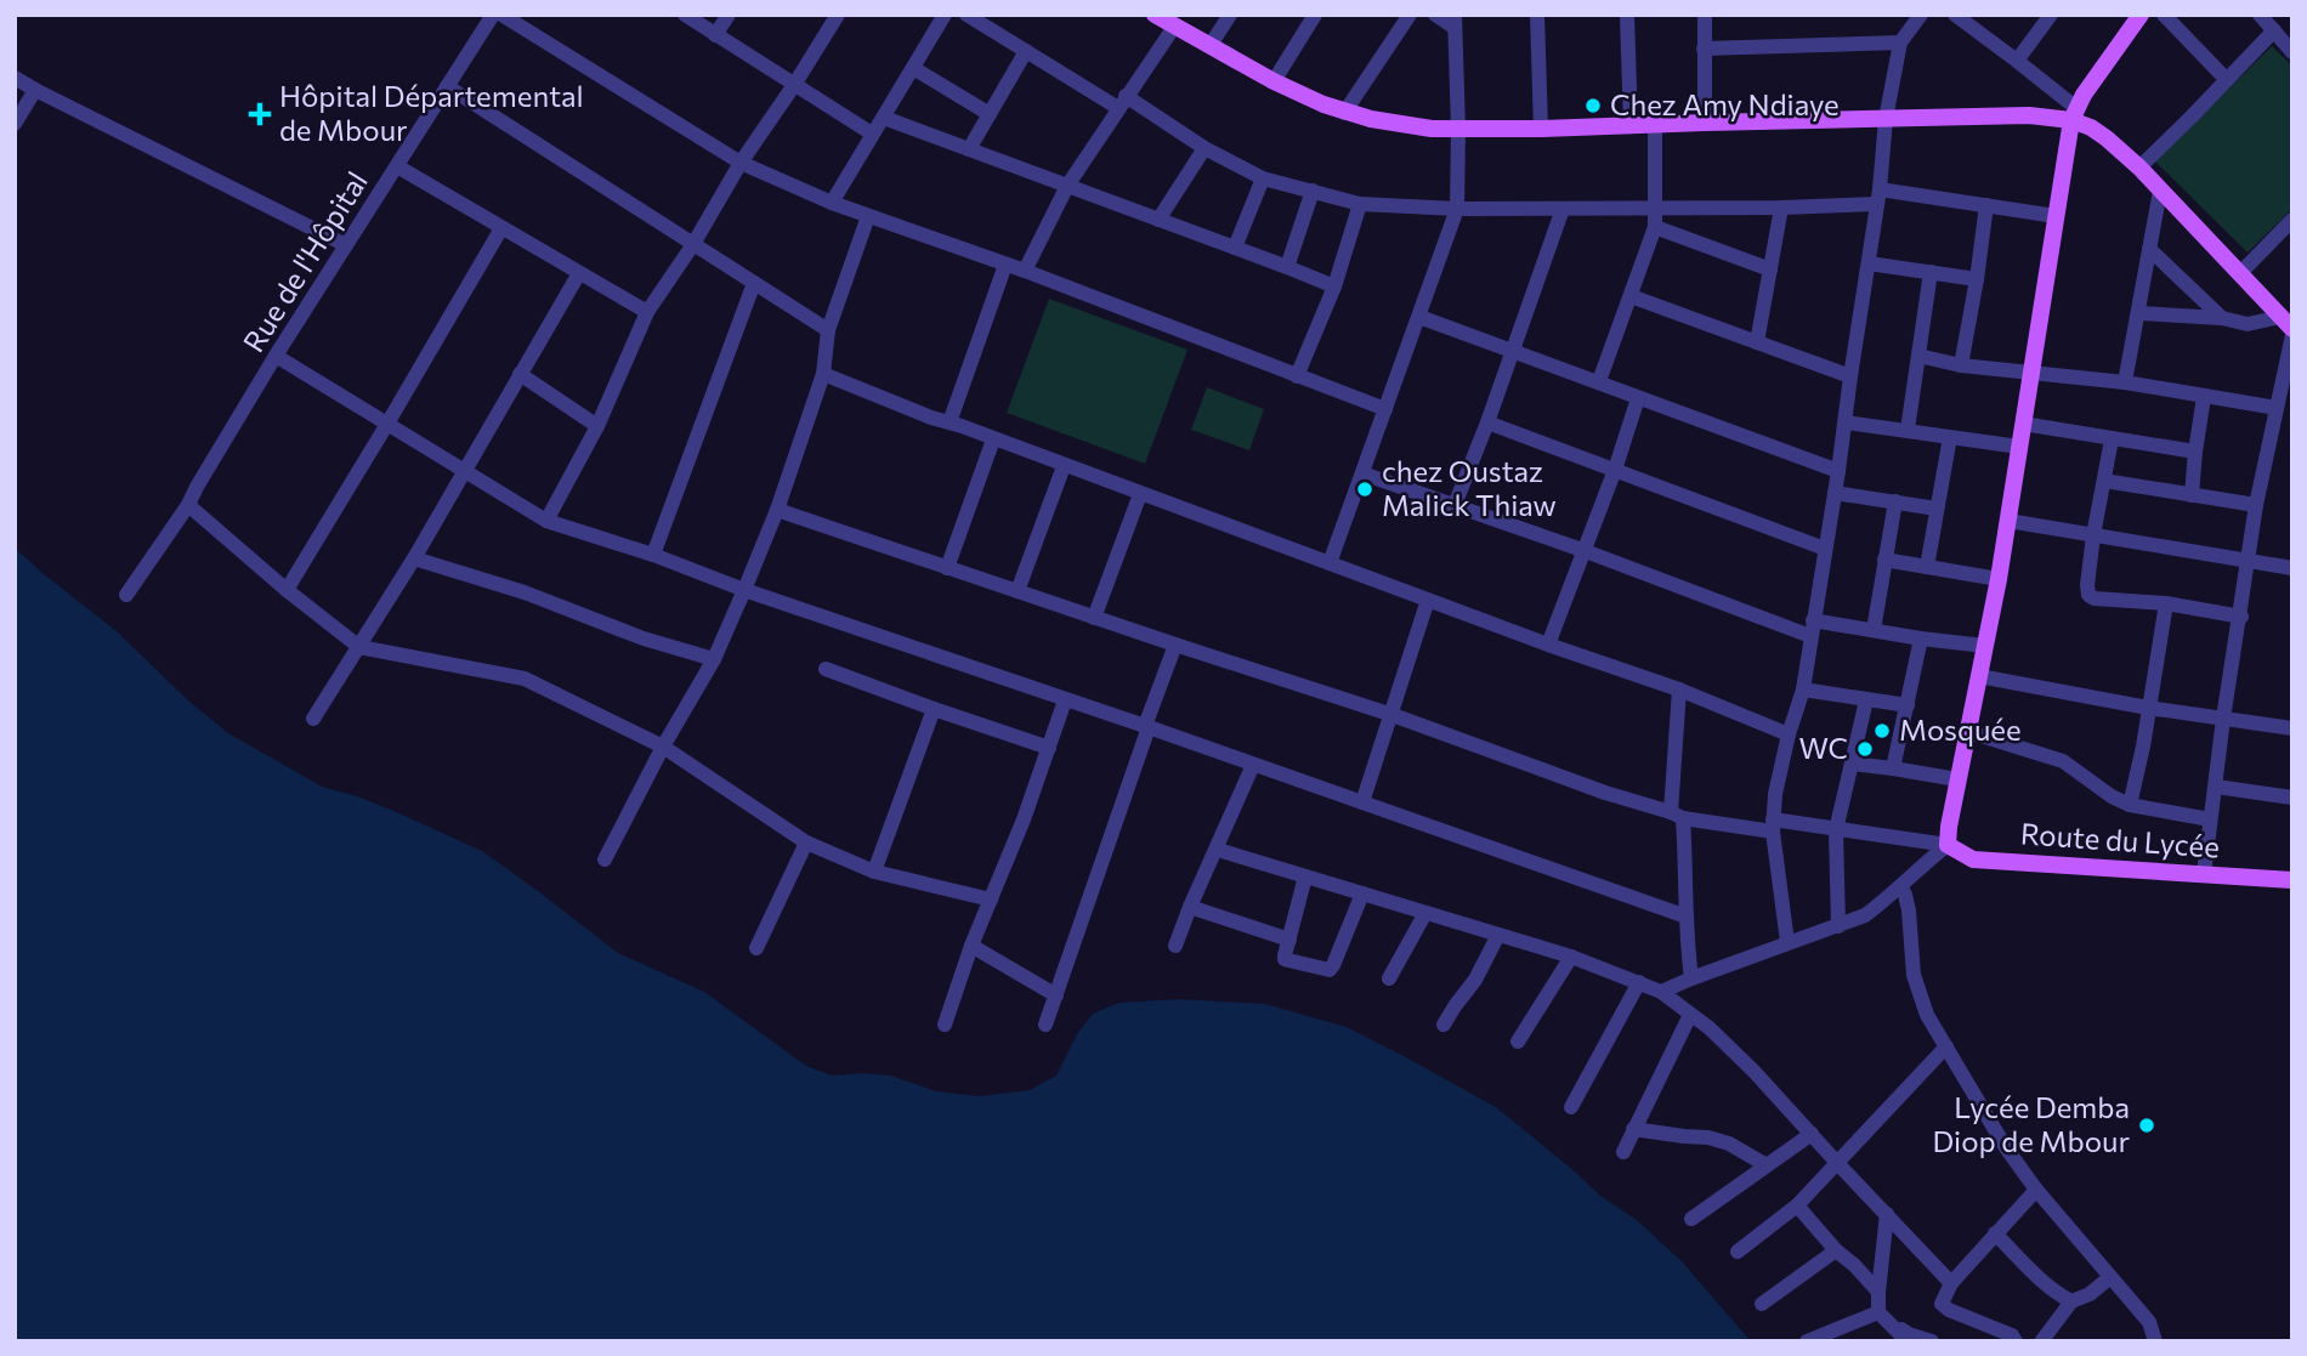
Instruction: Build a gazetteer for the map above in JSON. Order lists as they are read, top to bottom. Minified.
{"streets":{"main road":["Route du Lycée"],"street":["Rue de l'Hôpital"]},"places":{"other":["Chez Amy Ndiaye","chez Oustaz Malick Thiaw","Mosquée","WC","Lycée Demba Diop de Mbour"],"health":["Hôpital Départemental de Mbour"]}}
